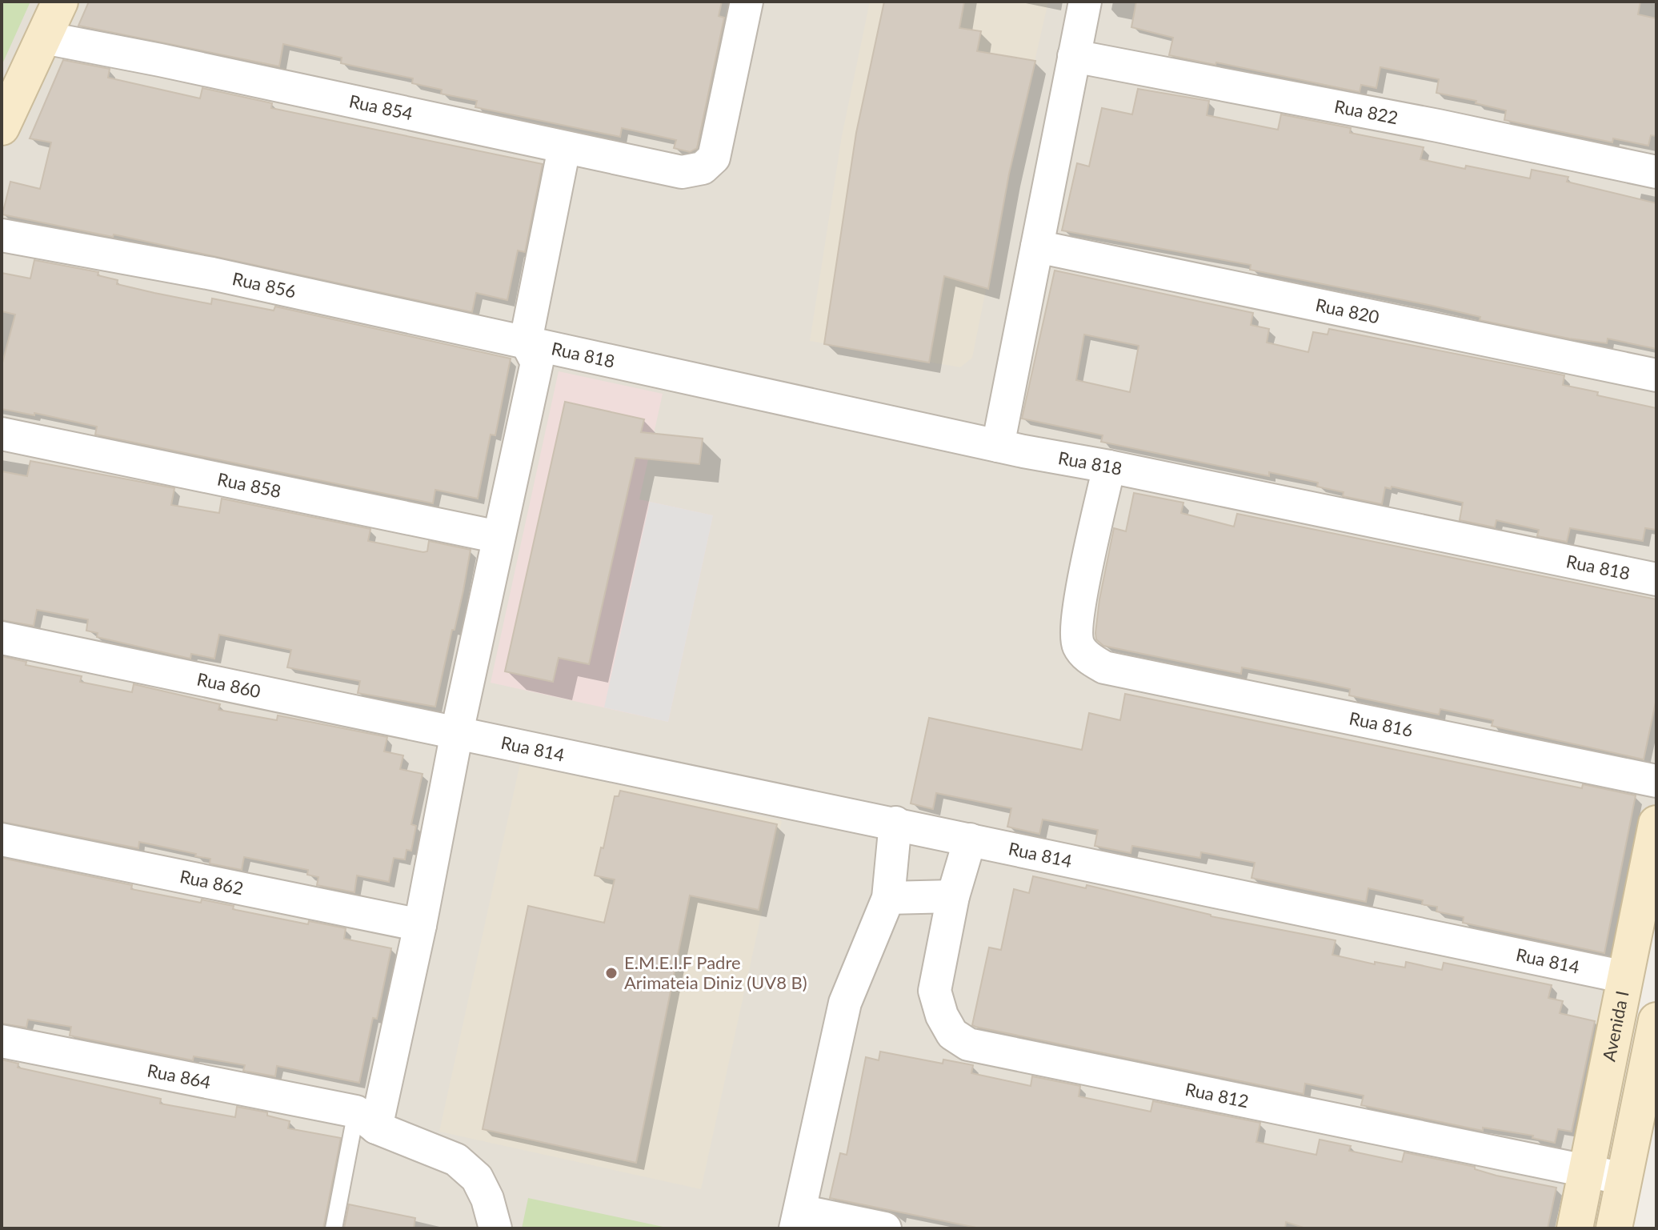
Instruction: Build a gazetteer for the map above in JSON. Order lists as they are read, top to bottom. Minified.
{"streets":{"street":["Rua 854","Rua 822","Rua 856","Rua 820","Rua 818","Rua 858","Rua 860","Rua 816","Rua 814","Rua 862","Avenida I","Rua 864","Rua 812"]},"crossings":[["Rua 856","Rua 818"],["Rua 818","Rua 816"],["Rua 860","Rua 814"],["Rua 814","Avenida I"],["Rua 814","Rua 812"],["Avenida I","Rua 812"]],"places":["E.M.E.I.F Padre Arimateia Diniz (UV8 B)"]}
